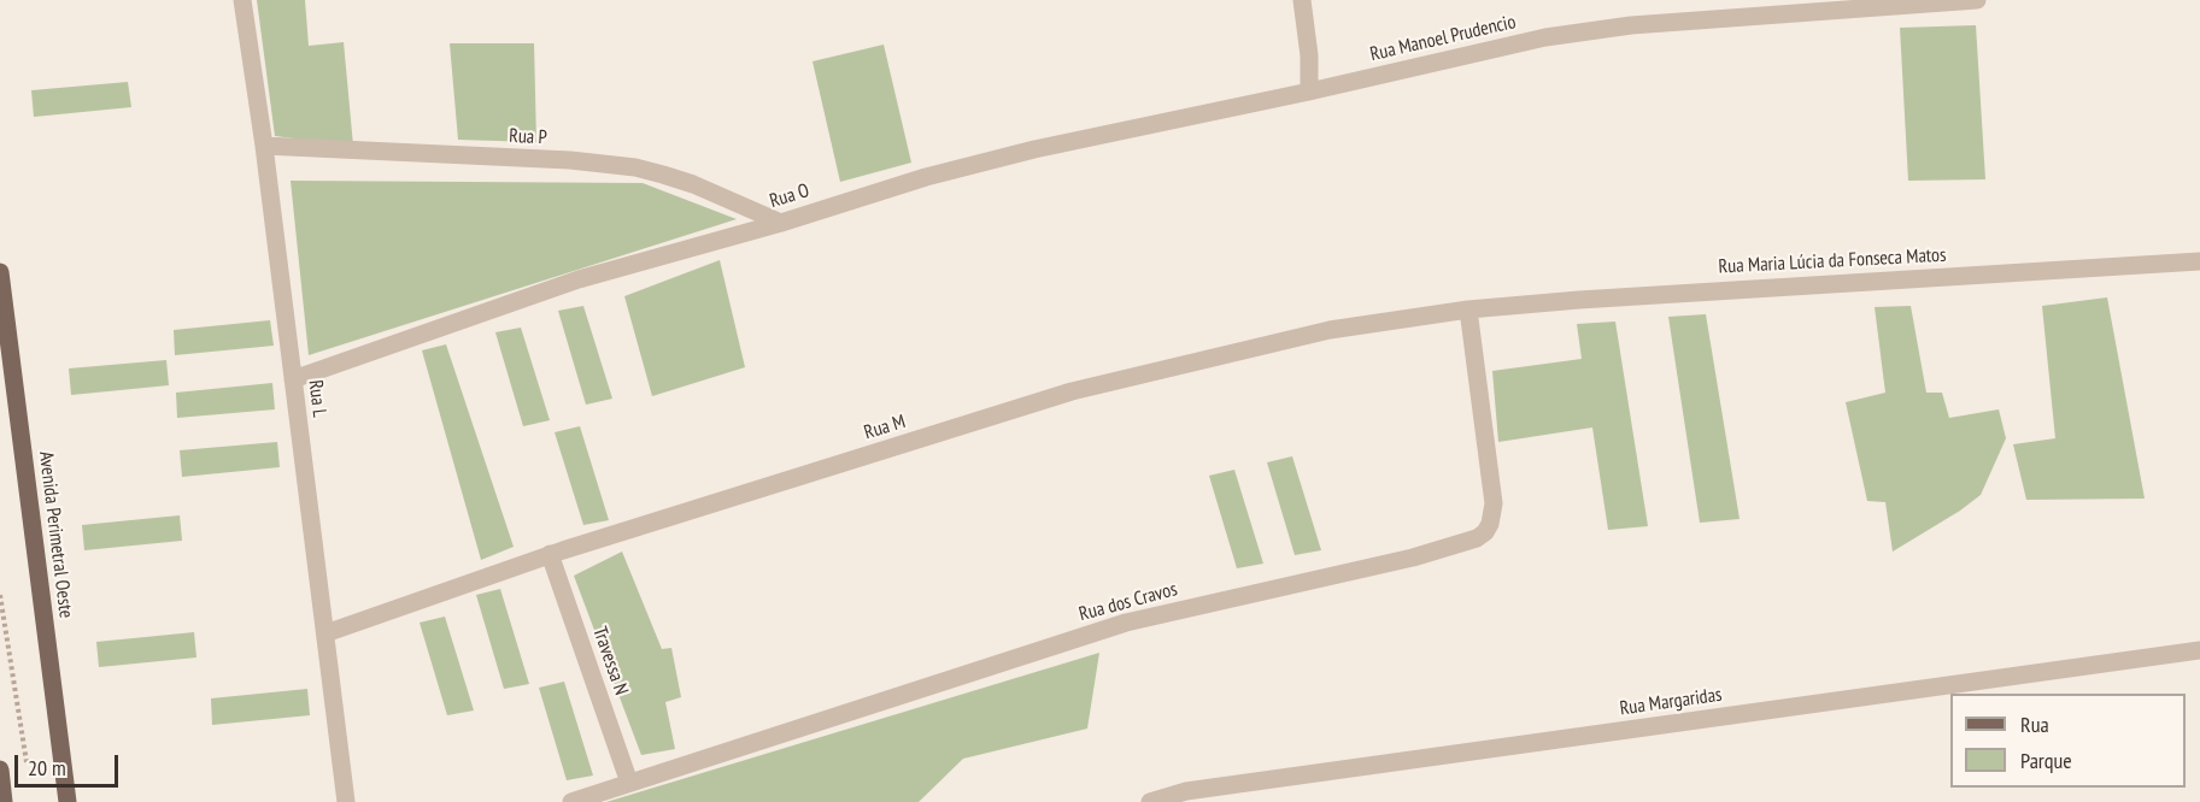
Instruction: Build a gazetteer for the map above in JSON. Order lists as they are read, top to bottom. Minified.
{"streets":{"main road":["Avenida Perimetral Oeste"],"street":["Rua Manoel Prudencio","Rua P","Rua O","Rua Maria Lúcia da Fonseca Matos","Rua L","Rua M","Rua dos Cravos","Travessa N","Rua Margaridas"]},"crossings":[["Rua Manoel Prudencio","Rua O"],["Rua P","Rua O"],["Rua P","Rua L"],["Rua O","Rua L"],["Rua Maria Lúcia da Fonseca Matos","Rua M"],["Rua Maria Lúcia da Fonseca Matos","Rua dos Cravos"],["Rua L","Rua M"],["Rua M","Rua dos Cravos"],["Rua M","Travessa N"],["Rua dos Cravos","Travessa N"]],"legend":["Rua","Parque"],"scale_bar":"20 m"}
